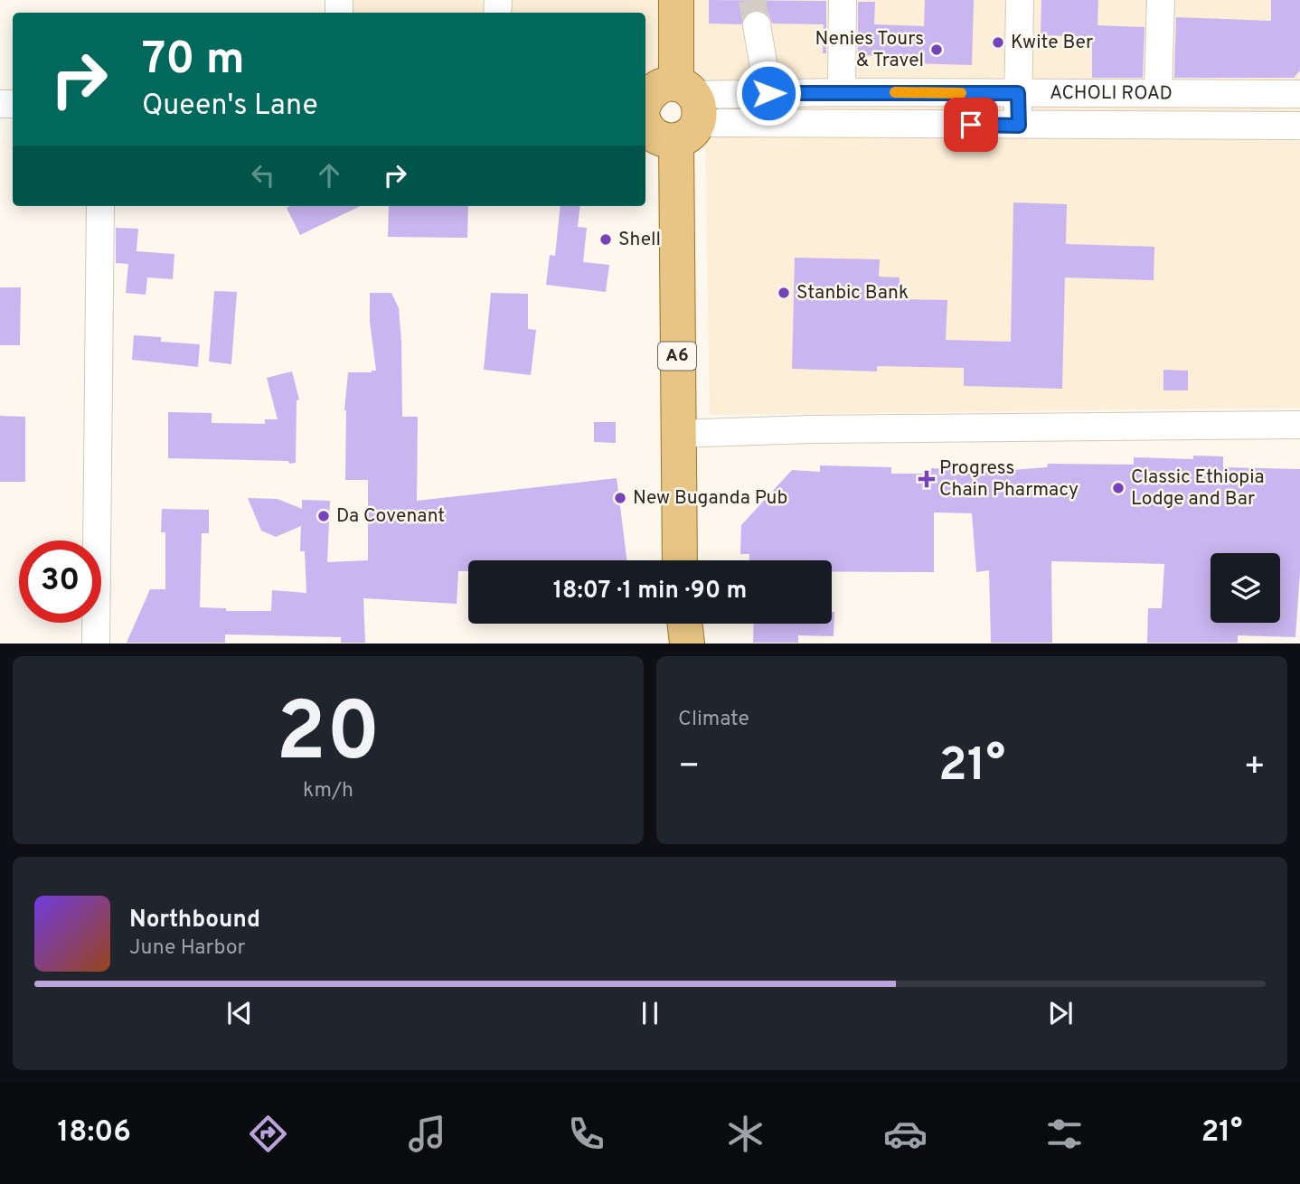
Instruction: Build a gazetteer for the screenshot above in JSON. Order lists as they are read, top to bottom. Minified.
{"streets":{"main road":["A6"],"street":["ACHOLI ROAD"]},"crossings":[["ACHOLI ROAD","A6"]],"places":{"other":["Kwite Ber","Nenies Tours & Travel","Shell","Stanbic Bank","Classic Ethiopia Lodge and Bar","New Buganda Pub","Da Covenant"],"health":["Progress Chain Pharmacy"]},"page":{"turn":["70 m","Queen's Lane"],"limit":"30","trip":"18:07 · 1 min · 90 m","tile":[["20","km/h"],"Climate"],"heat":["−","21°","+"],"song":["Northbound","June Harbor"],"tabs":["18:06","21°"]}}
